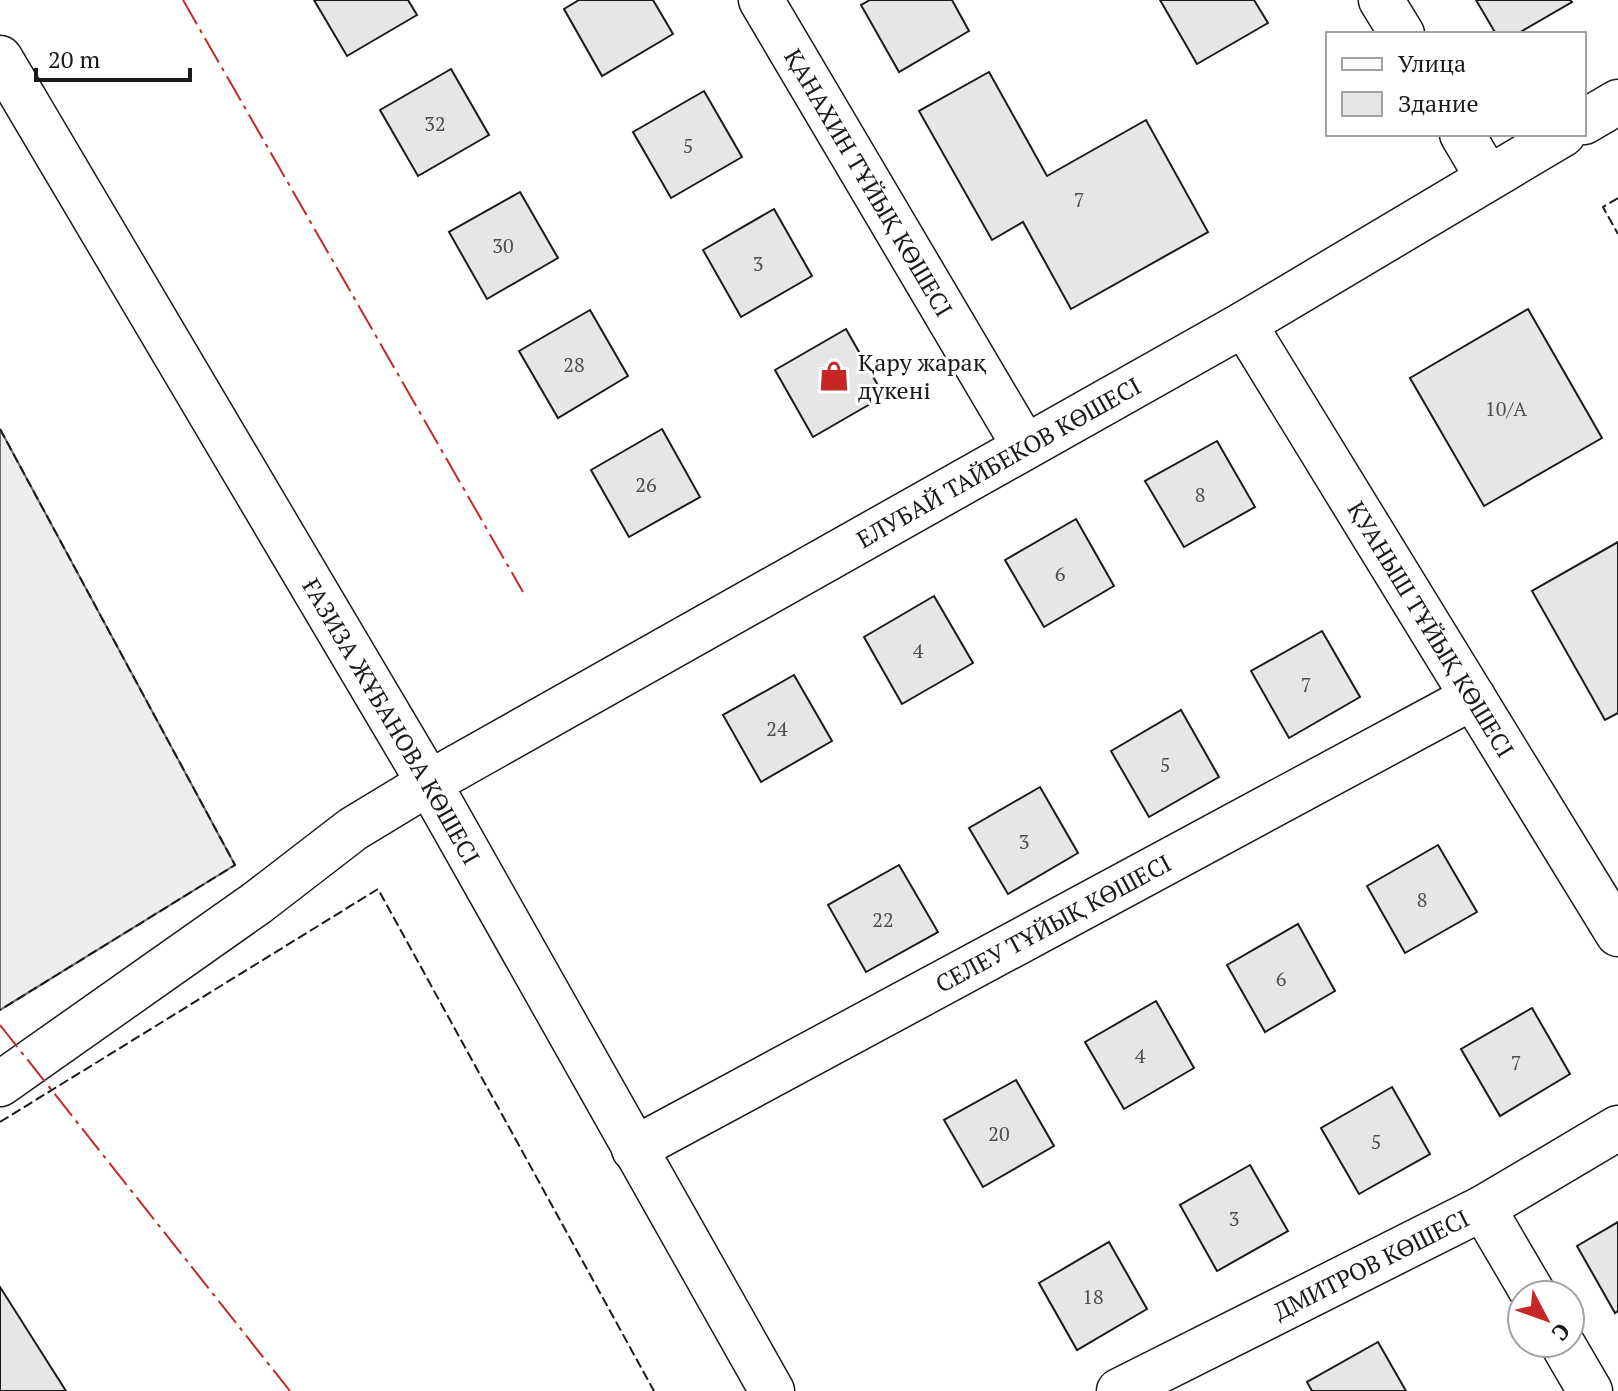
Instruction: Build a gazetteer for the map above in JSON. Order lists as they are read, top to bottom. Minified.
{"streets":{"street":["ҚАНАХИН ТҰЙЫҚ КӨШЕСІ","ЕЛУБАЙ ТАЙБЕКОВ КӨШЕСІ","ҚУАНЫШ ТҰЙЫҚ КӨШЕСІ","ҒАЗИЗА ЖҰБАНОВА КӨШЕСІ","СЕЛЕУ ТҰЙЫҚ КӨШЕСІ","ДМИТРОВ КӨШЕСІ"]},"crossings":[["ҚАНАХИН ТҰЙЫҚ КӨШЕСІ","ЕЛУБАЙ ТАЙБЕКОВ КӨШЕСІ"],["ЕЛУБАЙ ТАЙБЕКОВ КӨШЕСІ","ҚУАНЫШ ТҰЙЫҚ КӨШЕСІ"],["ЕЛУБАЙ ТАЙБЕКОВ КӨШЕСІ","ҒАЗИЗА ЖҰБАНОВА КӨШЕСІ"],["ҚУАНЫШ ТҰЙЫҚ КӨШЕСІ","СЕЛЕУ ТҰЙЫҚ КӨШЕСІ"],["ҒАЗИЗА ЖҰБАНОВА КӨШЕСІ","СЕЛЕУ ТҰЙЫҚ КӨШЕСІ"]],"places":{"shop":["Қару жарақ дүкені"]},"house_numbers":["32","5","7","30","3","28","10/А","26","8","6","4","7","24","5","3","8","22","6","4","7","20","5","3","18"],"legend":["Улица","Здание"],"scale_bar":"20 m","north":"bottom right"}
